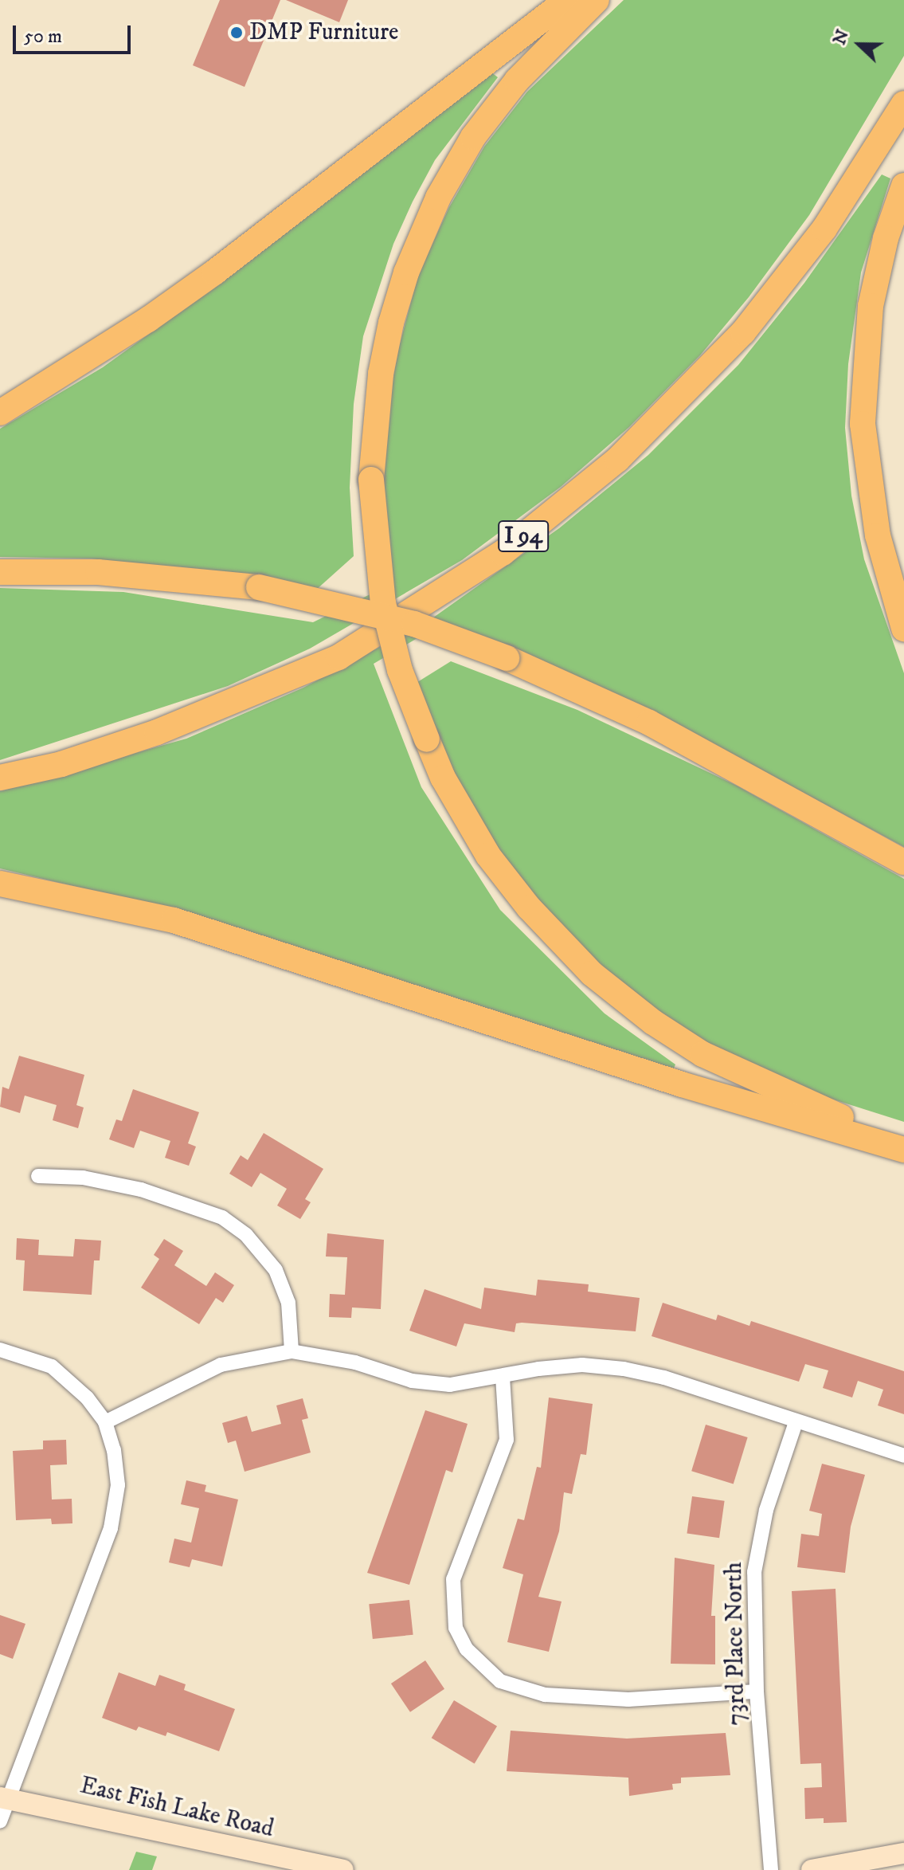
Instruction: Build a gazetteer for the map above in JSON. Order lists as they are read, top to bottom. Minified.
{"streets":{"highway":["I 94"],"street":["73rd Place North","East Fish Lake Road"]},"places":["DMP Furniture"],"scale_bar":"50 m","north":"left"}
